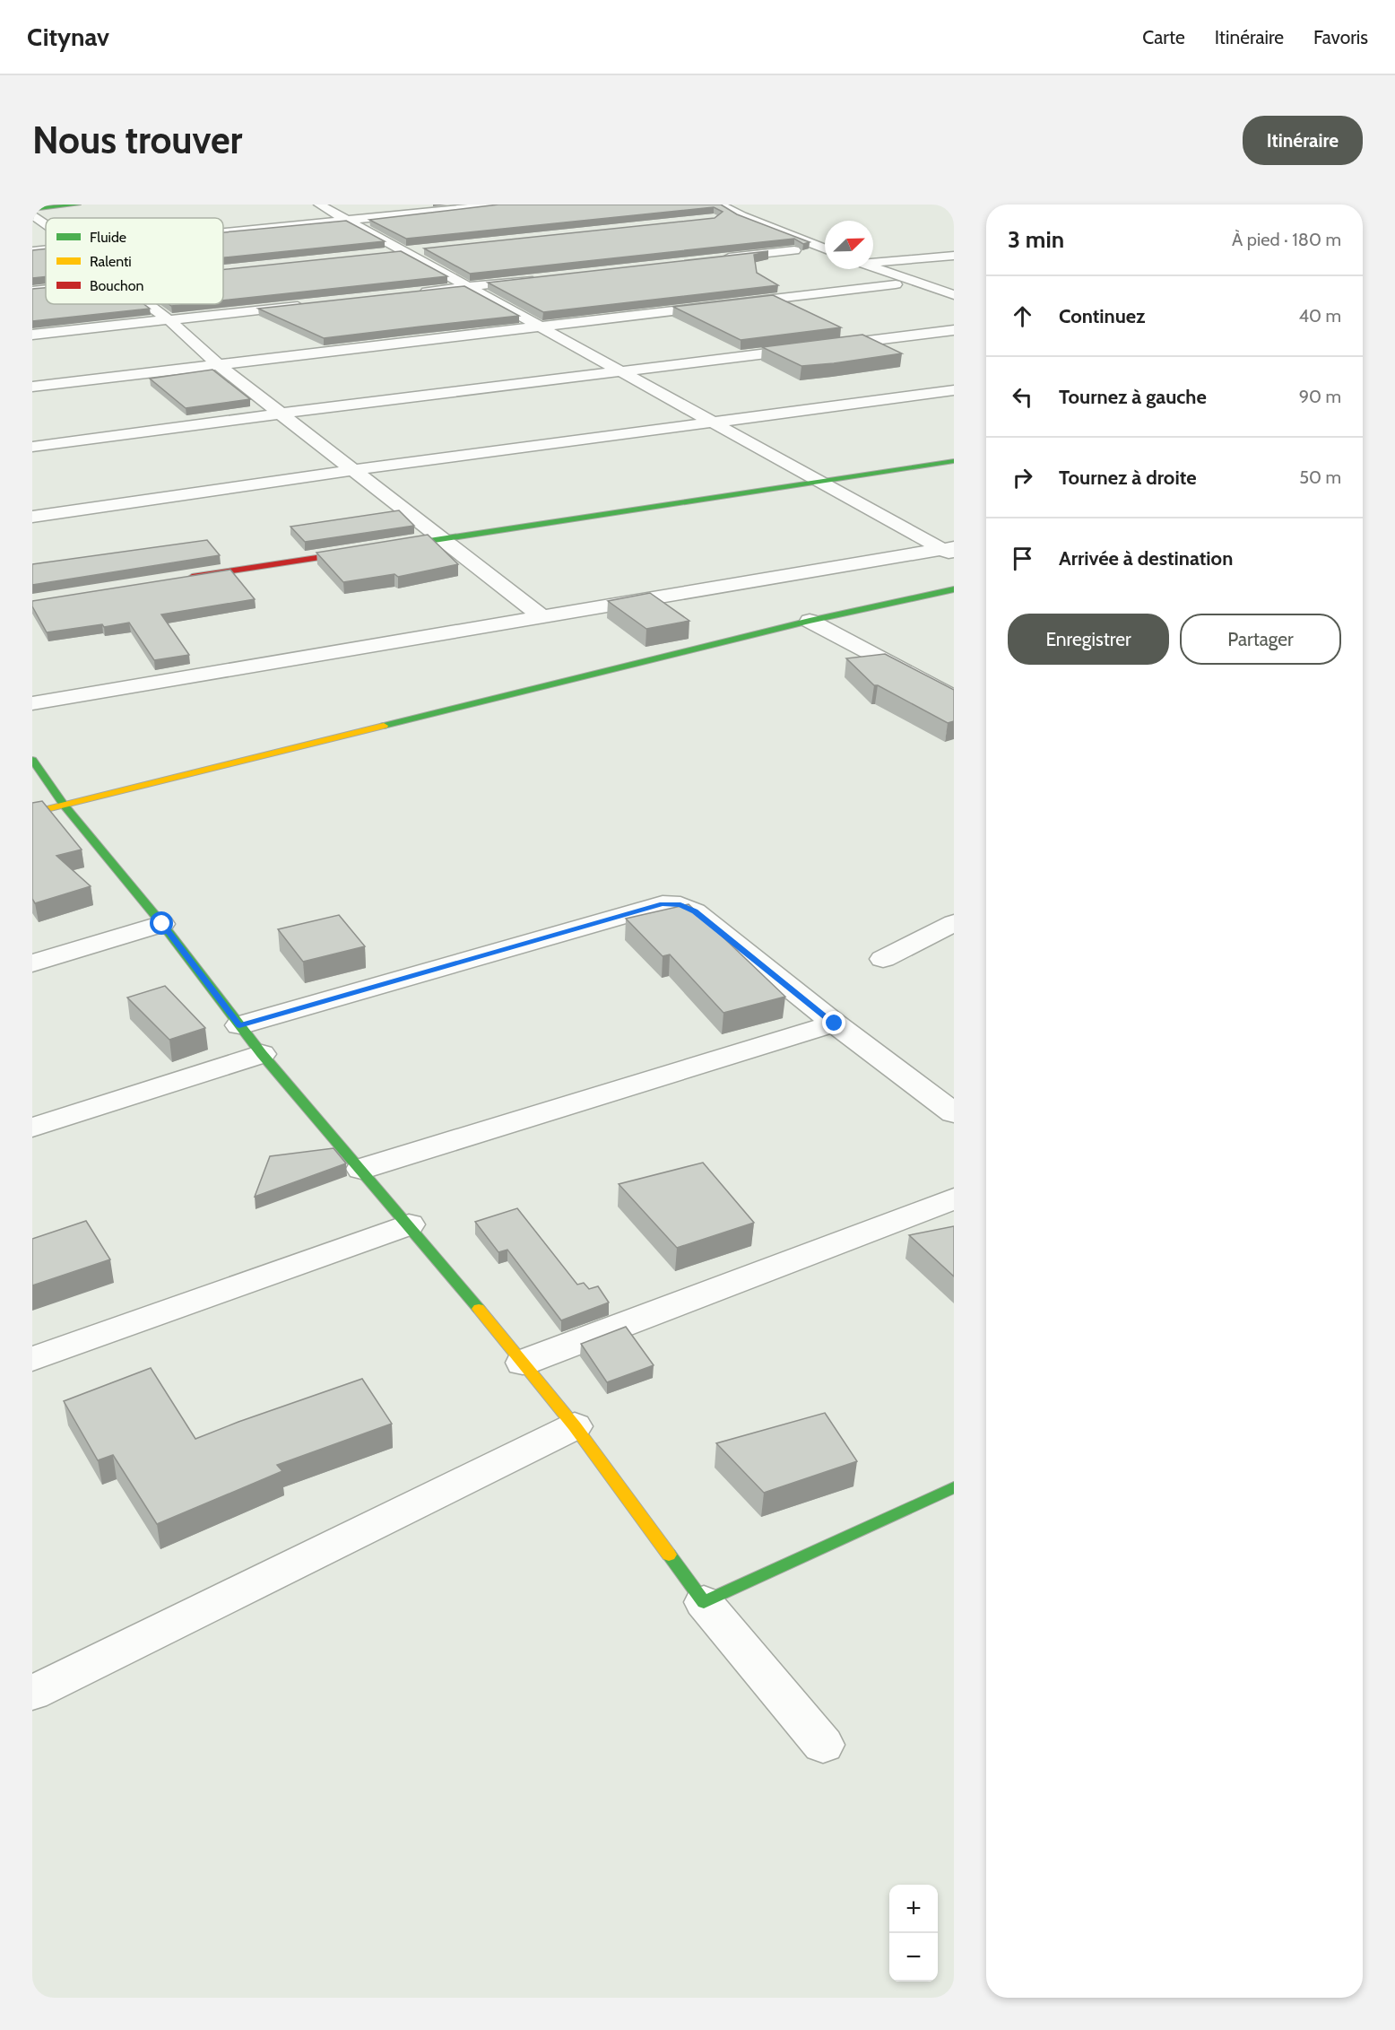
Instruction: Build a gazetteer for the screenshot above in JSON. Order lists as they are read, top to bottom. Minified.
{"legend":["Fluide","Ralenti","Bouchon"],"north":"top right","page":{"header":"Citynav","nav":["Carte","Itinéraire","Favoris"],"buttons":["Itinéraire",["Enregistrer","Partager"]],"title":"Nous trouver","heading":["3 min","À pied · 180 m"],"list":[["Continuez","40 m"],["Tournez à gauche","90 m"],["Tournez à droite","50 m"],"Arrivée à destination"],"map_buttons":["+","−"]}}
